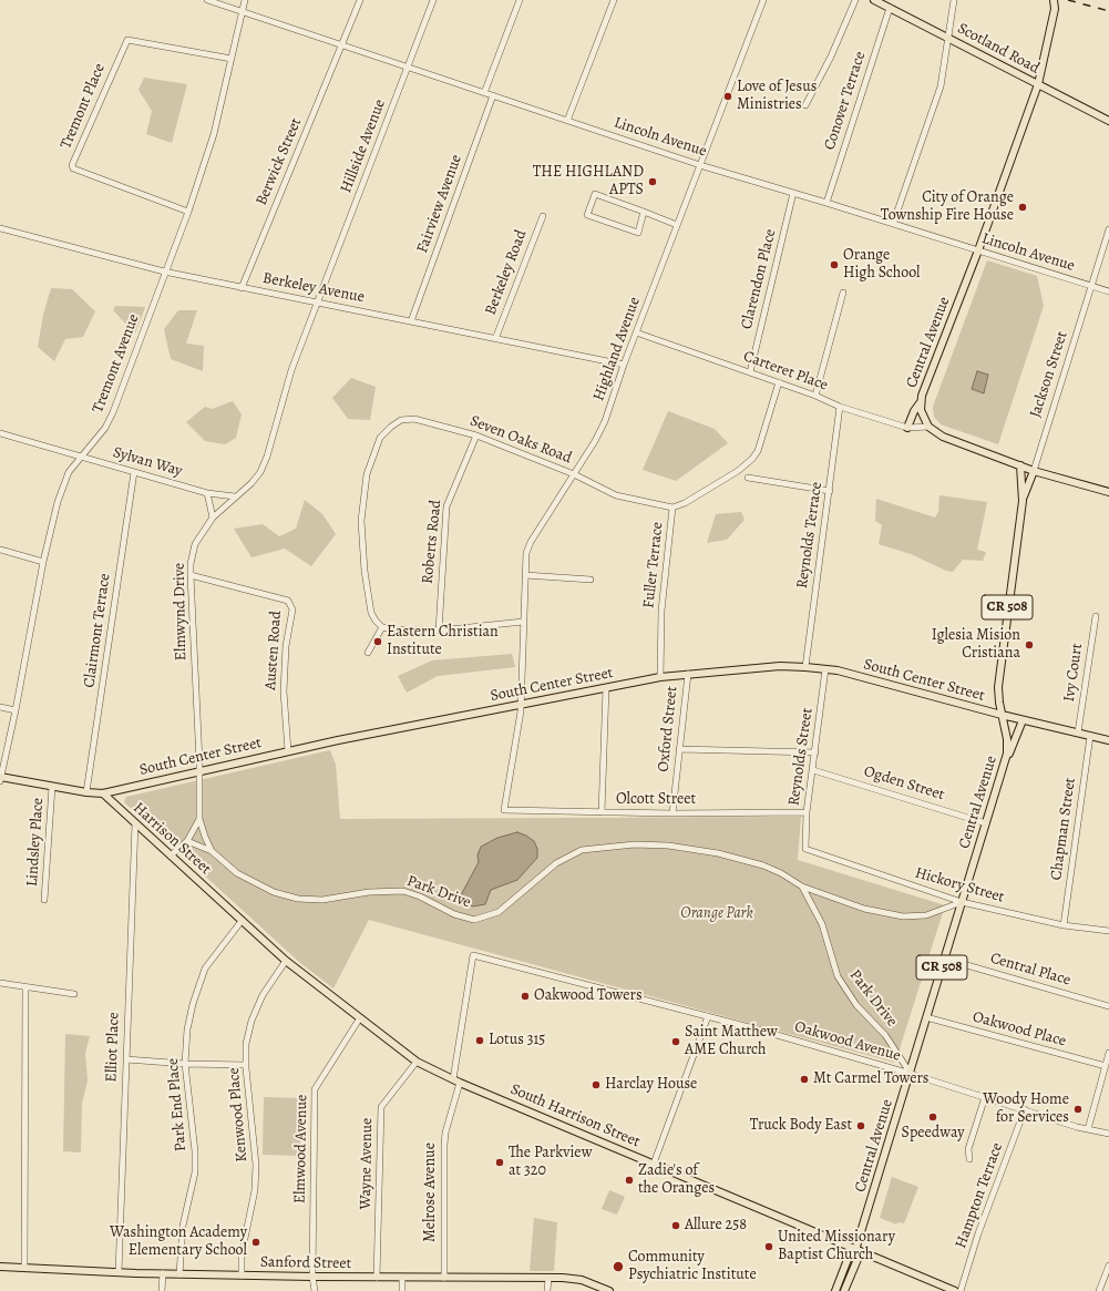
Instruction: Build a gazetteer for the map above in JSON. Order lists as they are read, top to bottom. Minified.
{"streets":{"main road":["Scotland Road","Central Avenue","CR 508","South Center Street","Harrison Street","South Harrison Street","Sanford Street"],"street":["Conover Terrace","Tremont Place","Lincoln Avenue","Hillside Avenue","Berwick Street","Fairview Avenue","Berkeley Road","Clarendon Place","Berkeley Avenue","Highland Avenue","Tremont Avenue","Carteret Place","Jackson Street","Seven Oaks Road","Sylvan Way","Reynolds Terrace","Roberts Road","Fuller Terrace","Elmwynd Drive","Clairmont Terrace","Austen Road","Ivy Court","Oxford Street","Reynolds Street","Ogden Street","Olcott Street","Chapman Street","Lindsley Place","Hickory Street","Park Drive","Central Place","Oakwood Place","Oakwood Avenue","Elliot Place","Park End Place","Kenwood Place","Elmwood Avenue","Wayne Avenue","Melrose Avenue","Hampton Terrace"]},"crossings":[["Scotland Road","Conover Terrace"],["Scotland Road","Central Avenue"],["Conover Terrace","Lincoln Avenue"],["Tremont Place","Tremont Avenue"],["Lincoln Avenue","Hillside Avenue"],["Lincoln Avenue","Berwick Street"],["Lincoln Avenue","Fairview Avenue"],["Lincoln Avenue","Clarendon Place"],["Lincoln Avenue","Central Avenue"],["Lincoln Avenue","Highland Avenue"],["Lincoln Avenue","Tremont Avenue"],["Lincoln Avenue","Jackson Street"],["Hillside Avenue","Berkeley Avenue"],["Hillside Avenue","Elmwynd Drive"],["Berwick Street","Berkeley Avenue"],["Fairview Avenue","Berkeley Avenue"],["Berkeley Road","Berkeley Avenue"],["Clarendon Place","Carteret Place"],["Berkeley Avenue","Highland Avenue"],["Berkeley Avenue","Tremont Avenue"],["Berkeley Avenue","Elmwynd Drive"],["Central Avenue","Carteret Place"],["Central Avenue","South Center Street"],["Central Avenue","Ogden Street"],["Central Avenue","Hickory Street"],["Central Avenue","Park Drive"],["Central Avenue","Central Place"],["Central Avenue","Oakwood Place"],["Central Avenue","Oakwood Avenue"],["Central Avenue","South Harrison Street"],["Highland Avenue","Carteret Place"],["Highland Avenue","Seven Oaks Road"],["Highland Avenue","Fuller Terrace"],["Highland Avenue","South Center Street"],["Highland Avenue","Olcott Street"],["Tremont Avenue","Sylvan Way"],["Tremont Avenue","South Center Street"],["Carteret Place","Reynolds Terrace"],["Seven Oaks Road","Roberts Road"],["Seven Oaks Road","Fuller Terrace"],["Sylvan Way","Elmwynd Drive"],["Sylvan Way","Clairmont Terrace"],["Reynolds Terrace","South Center Street"],["Fuller Terrace","South Center Street"],["Elmwynd Drive","Austen Road"],["Elmwynd Drive","South Center Street"],["Elmwynd Drive","Park Drive"],["Clairmont Terrace","South Center Street"],["Austen Road","South Center Street"],["Ivy Court","South Center Street"],["South Center Street","Oxford Street"],["South Center Street","Reynolds Street"],["South Center Street","Chapman Street"],["South Center Street","Harrison Street"],["South Center Street","Lindsley Place"],["South Center Street","Park Drive"],["Oxford Street","Olcott Street"],["Reynolds Street","Ogden Street"],["Reynolds Street","Olcott Street"],["Reynolds Street","Hickory Street"],["Chapman Street","Hickory Street"],["Harrison Street","Elliot Place"],["Harrison Street","South Harrison Street"],["Hickory Street","Park Drive"],["Park Drive","Oakwood Avenue"],["Oakwood Avenue","South Harrison Street"],["Oakwood Avenue","Hampton Terrace"],["Elliot Place","Sanford Street"],["Park End Place","South Harrison Street"],["Park End Place","Sanford Street"],["Kenwood Place","South Harrison Street"],["Kenwood Place","Sanford Street"],["South Harrison Street","Elmwood Avenue"],["South Harrison Street","Wayne Avenue"],["South Harrison Street","Melrose Avenue"],["Elmwood Avenue","Sanford Street"],["Wayne Avenue","Sanford Street"],["Melrose Avenue","Sanford Street"]],"parks":["Orange Park"],"places":["Love of Jesus Ministries","THE HIGHLAND APTS","City of Orange Township Fire House","Orange High School","Eastern Christian Institute","Iglesia Mision Cristiana","Oakwood Towers","Lotus 315","Saint Matthew AME Church","Mt Carmel Towers","Harclay House","Woody Home for Services","Speedway","Truck Body East","The Parkview at 320","Zadie's of the Oranges","Allure 258","Washington Academy Elementary School","United Missionary Baptist Church","Community Psychiatric Institute"]}
